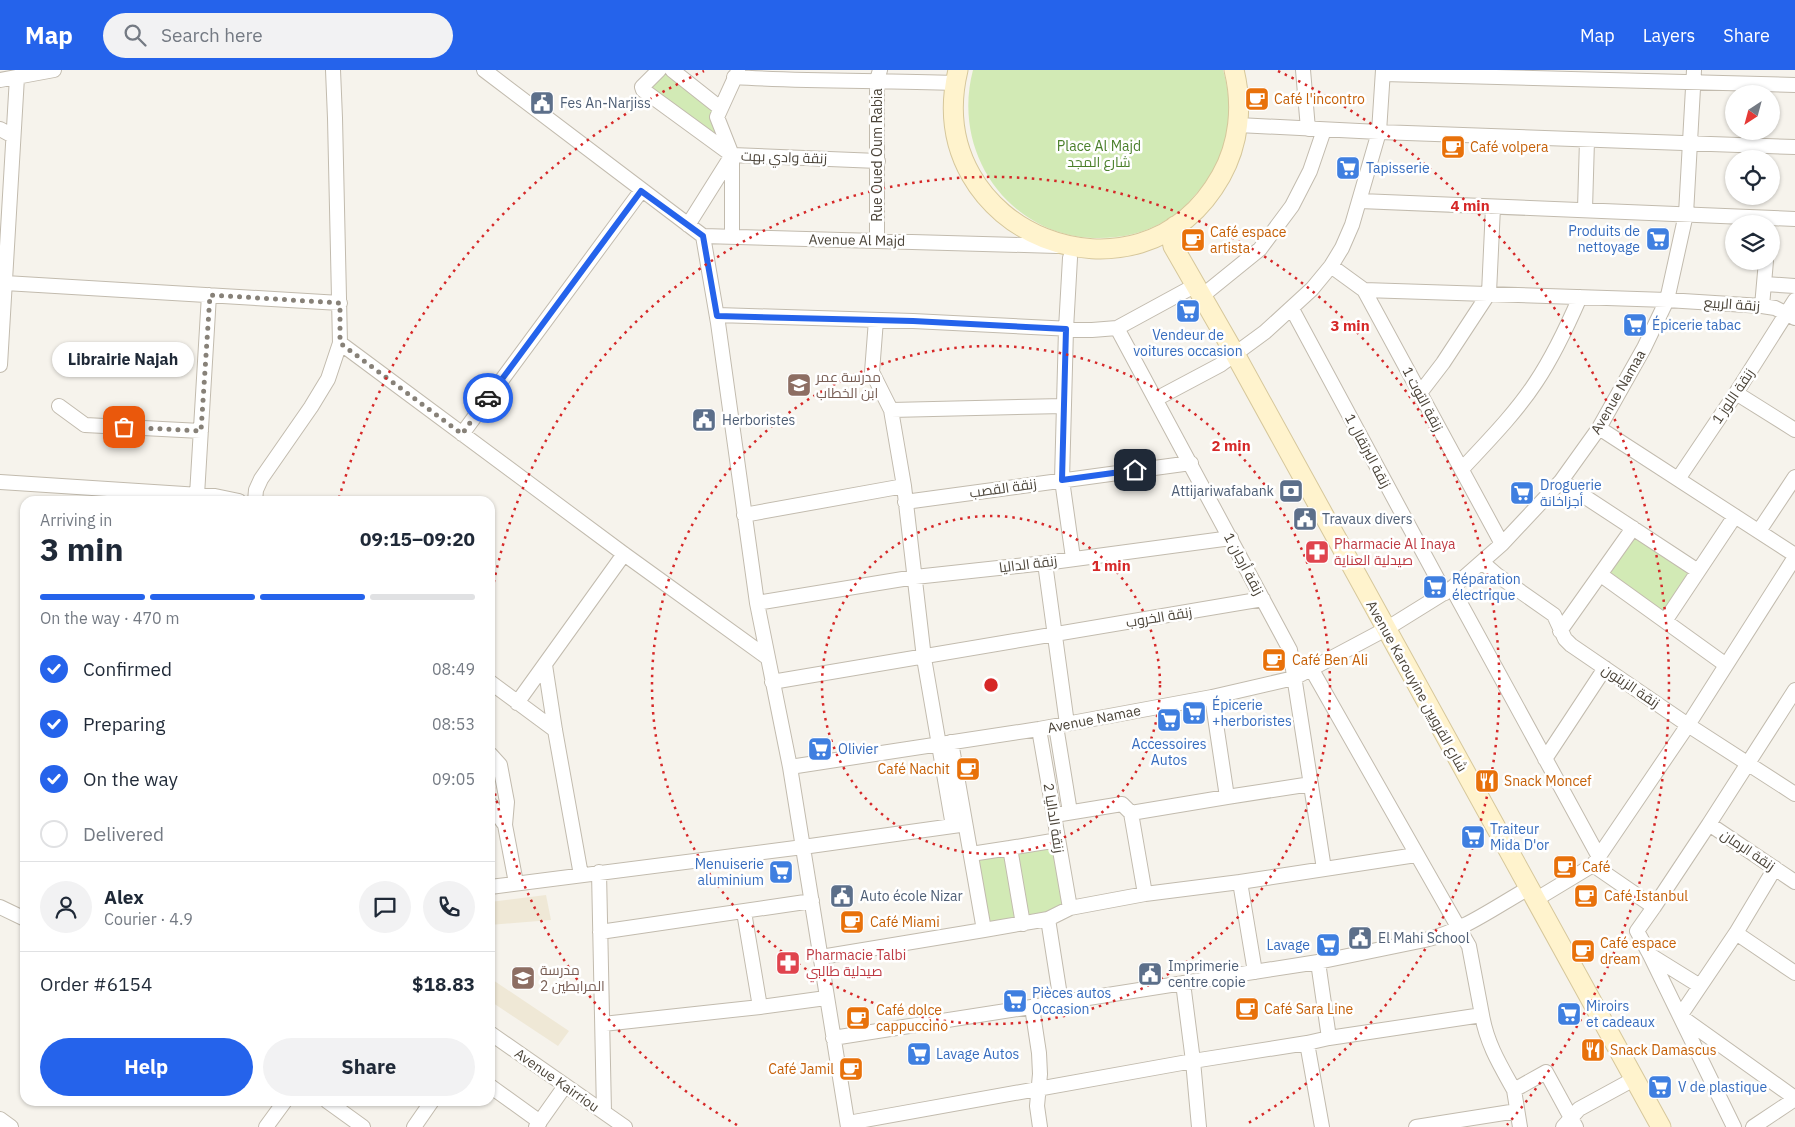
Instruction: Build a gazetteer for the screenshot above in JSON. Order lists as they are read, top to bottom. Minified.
{"streets":{"street":["Rue Oued Oum Rabia","زنقة وادي بهت","Avenue Al Majd","زنقة الربيع","Avenue Namaa","زنقة اللوز 1","زنقة التوت 1","زنقة البرتقال 1","زنقة القصب","زنقة الداليا","زنقة أرجان 1","زنقة الخروب","Avenue Karouyine شارع القرويين","زنقة الزيتون","Avenue Namae","زنقة الداليا 2","زنقة الرمان","Avenue Kairriou"]},"crossings":[["Rue Oued Oum Rabia","زنقة وادي بهت"],["Rue Oued Oum Rabia","Avenue Al Majd"],["زنقة الربيع","Avenue Namaa"],["زنقة الربيع","زنقة اللوز 1"],["زنقة الربيع","زنقة التوت 1"],["Avenue Namaa","زنقة التوت 1"],["Avenue Namaa","زنقة البرتقال 1"],["Avenue Namaa","Avenue Karouyine شارع القرويين"],["Avenue Namaa","زنقة الزيتون"],["Avenue Namaa","Avenue Namae"],["زنقة القصب","زنقة أرجان 1"],["زنقة الداليا","زنقة أرجان 1"],["زنقة الداليا","زنقة الداليا 2"],["زنقة أرجان 1","زنقة الخروب"],["زنقة أرجان 1","Avenue Namae"],["زنقة الخروب","زنقة الداليا 2"],["Avenue Karouyine شارع القرويين","Avenue Namae"],["Avenue Namae","زنقة الداليا 2"]],"parks":["Place Al Majd شارع المجد"],"places":{"cafe":["Café l'incontro","Café volpera","Café espace artista","Café Ben Ali","Café Nachit","Café","Café Istanbul","Café Miami","Café espace dream","Café Sara Line","Café dolce cappuccino","Café Jamil"],"public building":["Fes An-Narjiss","Herboristes","Travaux divers","Auto école Nizar","El Mahi School","Imprimerie centre copie"],"supermarket":["Tapisserie","Produits de nettoyage","Vendeur de voitures occasion","Épicerie tabac","Droguerie أجزاخانة","Réparation électrique","Épicerie +herboristes","Accessoires Autos","Olivier","Traiteur Mida D'or","Menuiserie aluminium","Lavage","Pièces autos Occasion","Miroirs et cadeaux","Lavage Autos","V de plastique"],"school or university":["مدرسة عمر ابن الخطاب","مدرسة المرابطين 2"],"other":["Librairie Najah"],"bank":["Attijariwafabank"],"pharmacy":["Pharmacie Al Inaya صيدلية العناية","Pharmacie Talbi صيدلية طالبي"],"restaurant":["Snack Moncef","Snack Damascus"]},"north":"bottom left","page":{"header":"Map","search":"Search here","nav":["Map","Layers","Share"],"bubble":"Librairie Najah","heading":["3 min","Arriving in","09:15–09:20"],"panel":["Alex","Courier · 4.9","Order #6154","$18.83"],"bar":"On the way · 470 m","list":[["Confirmed","08:49"],["Preparing","08:53"],["On the way","09:05"],"Delivered"],"buttons":["Help","Share"]},"rings":["4 min","3 min","2 min","1 min"]}
